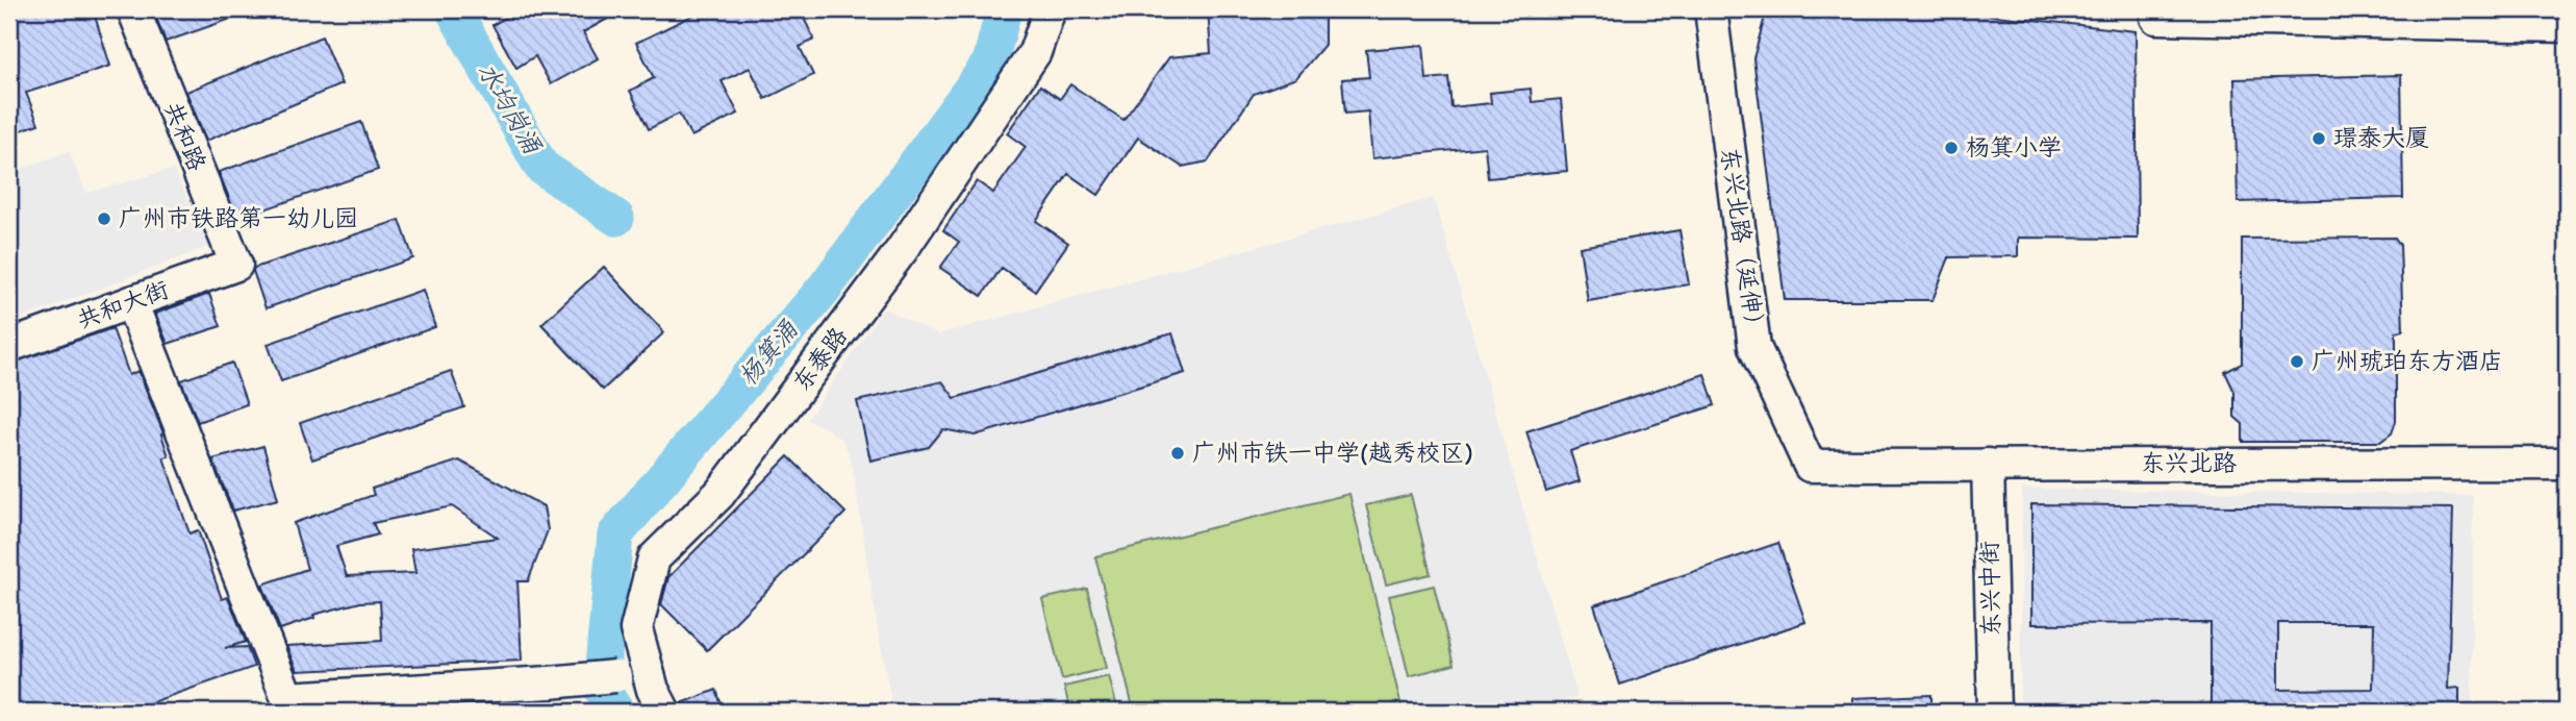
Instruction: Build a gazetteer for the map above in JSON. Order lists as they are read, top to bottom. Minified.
{"streets":{"street":["共和路","东兴北路（延伸）","共和大街","东泰路","东兴北路","东兴中街"]},"crossings":[["共和路","共和大街"],["东兴北路（延伸）","东兴北路"],["东兴北路","东兴中街"]],"water":["水均岗涌","杨箕涌"],"places":["璟泰大厦","杨箕小学","广州市铁路第一幼儿园","广州琥珀东方酒店","广州市铁一中学(越秀校区)"]}
